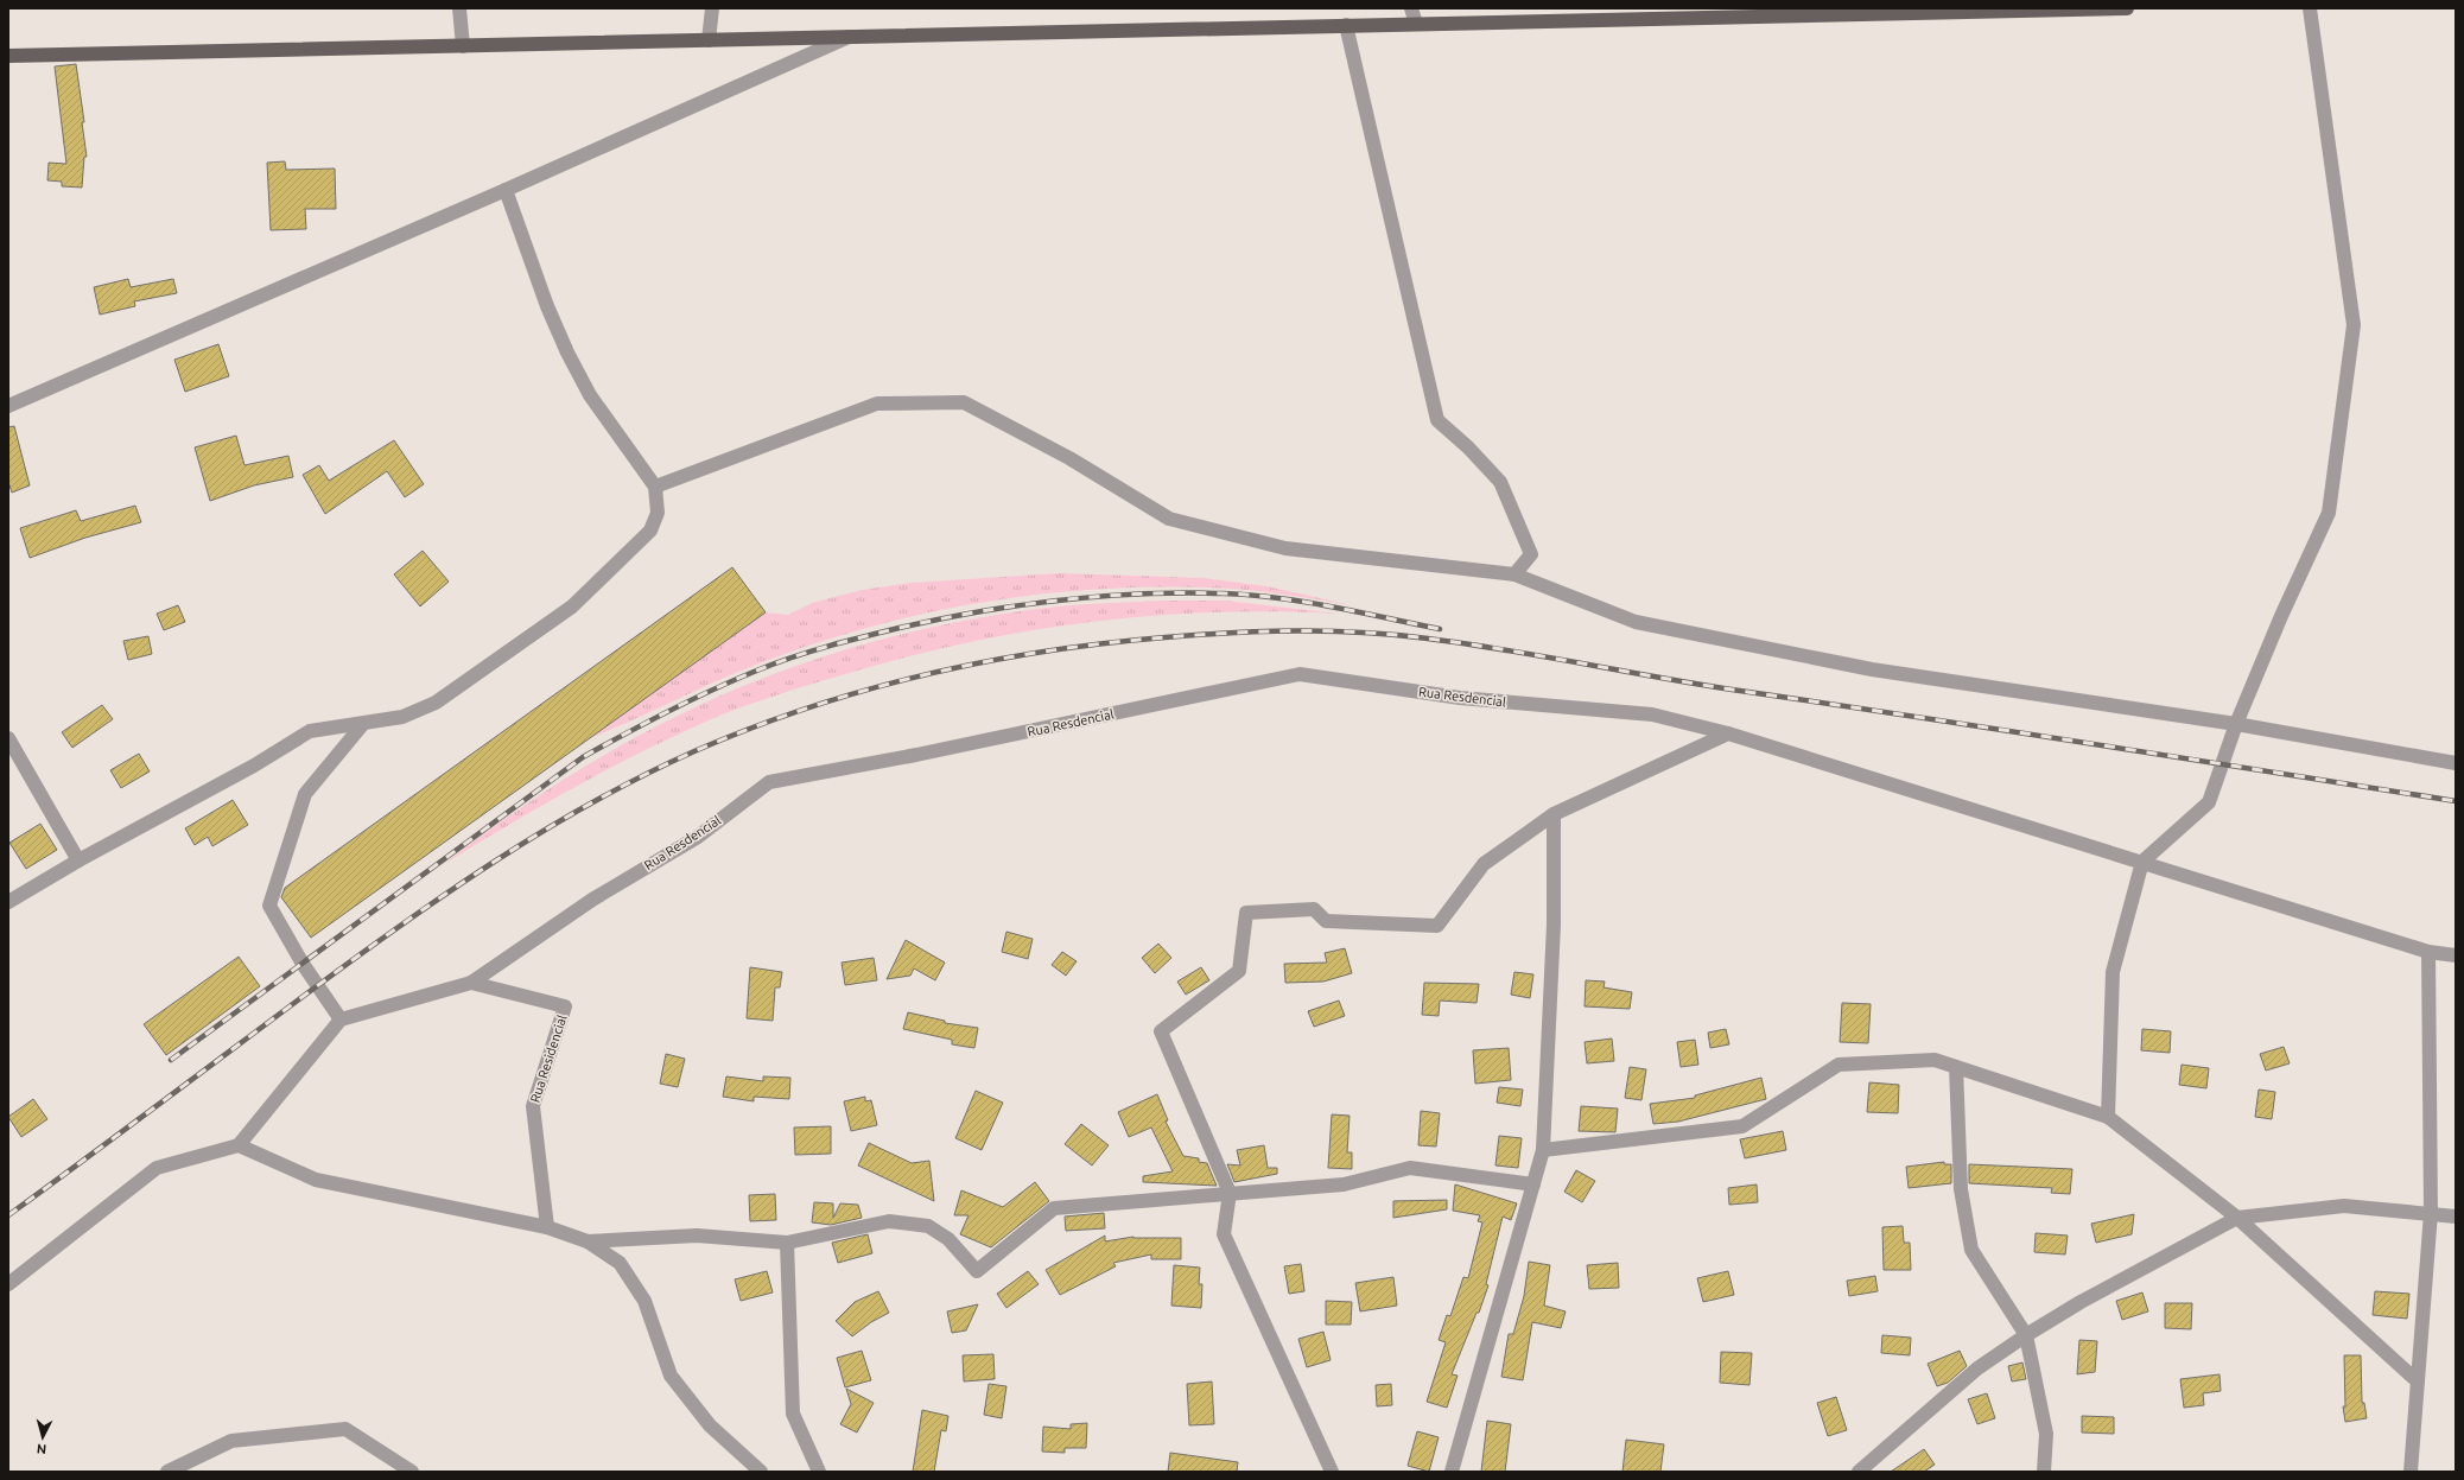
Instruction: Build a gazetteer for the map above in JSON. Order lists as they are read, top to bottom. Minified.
{"streets":{"street":["Rua Resdencial","Rua Residencial"]},"crossings":[["Rua Resdencial","Rua Residencial"]],"north":"bottom"}
